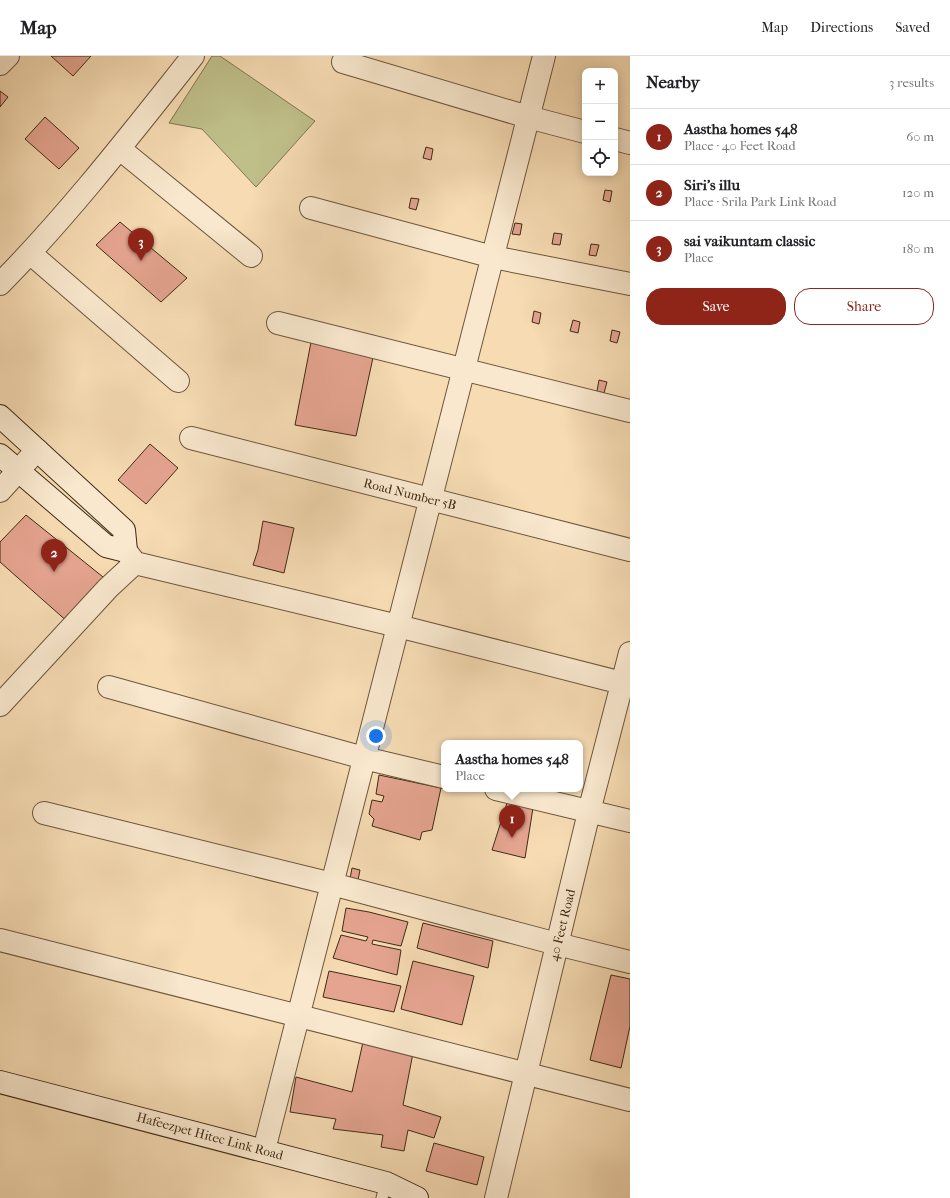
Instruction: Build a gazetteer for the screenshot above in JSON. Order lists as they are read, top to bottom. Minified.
{"streets":{"street":["Road Number 5B","40 Feet Road","Hafeezpet Hitec Link Road"]},"page":{"header":"Map","nav":["Map","Directions","Saved"],"heading":["Nearby","3 results"],"map_buttons":["+","−"],"list":[{"mark":"1","name":"Aastha homes 548","note":"Place · 40 Feet Road","value":"60 m"},{"mark":"2","name":"Siri's illu","note":"Place · Srila Park Link Road","value":"120 m"},{"mark":"3","name":"sai vaikuntam classic","note":"Place","value":"180 m"}],"pins":["3","2","1"],"buttons":["Save","Share"],"popup":["Aastha homes 548","Place"]}}
